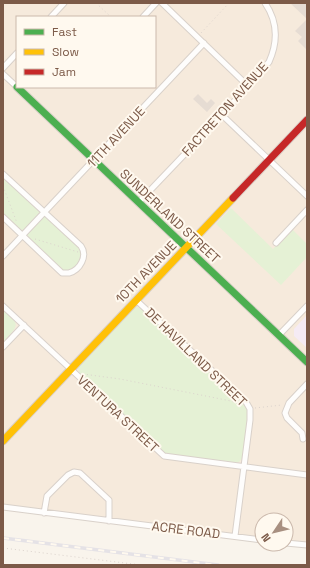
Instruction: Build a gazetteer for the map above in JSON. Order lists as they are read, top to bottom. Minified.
{"streets":{"street":["FACTRETON AVENUE","11TH AVENUE","SUNDERLAND STREET","10TH AVENUE","DE HAVILLAND STREET","VENTURA STREET","ACRE ROAD"]},"crossings":[["FACTRETON AVENUE","SUNDERLAND STREET"],["11TH AVENUE","SUNDERLAND STREET"],["SUNDERLAND STREET","10TH AVENUE"],["10TH AVENUE","DE HAVILLAND STREET"],["10TH AVENUE","VENTURA STREET"],["DE HAVILLAND STREET","VENTURA STREET"],["DE HAVILLAND STREET","ACRE ROAD"]],"legend":["Fast","Slow","Jam"],"north":"bottom left"}
